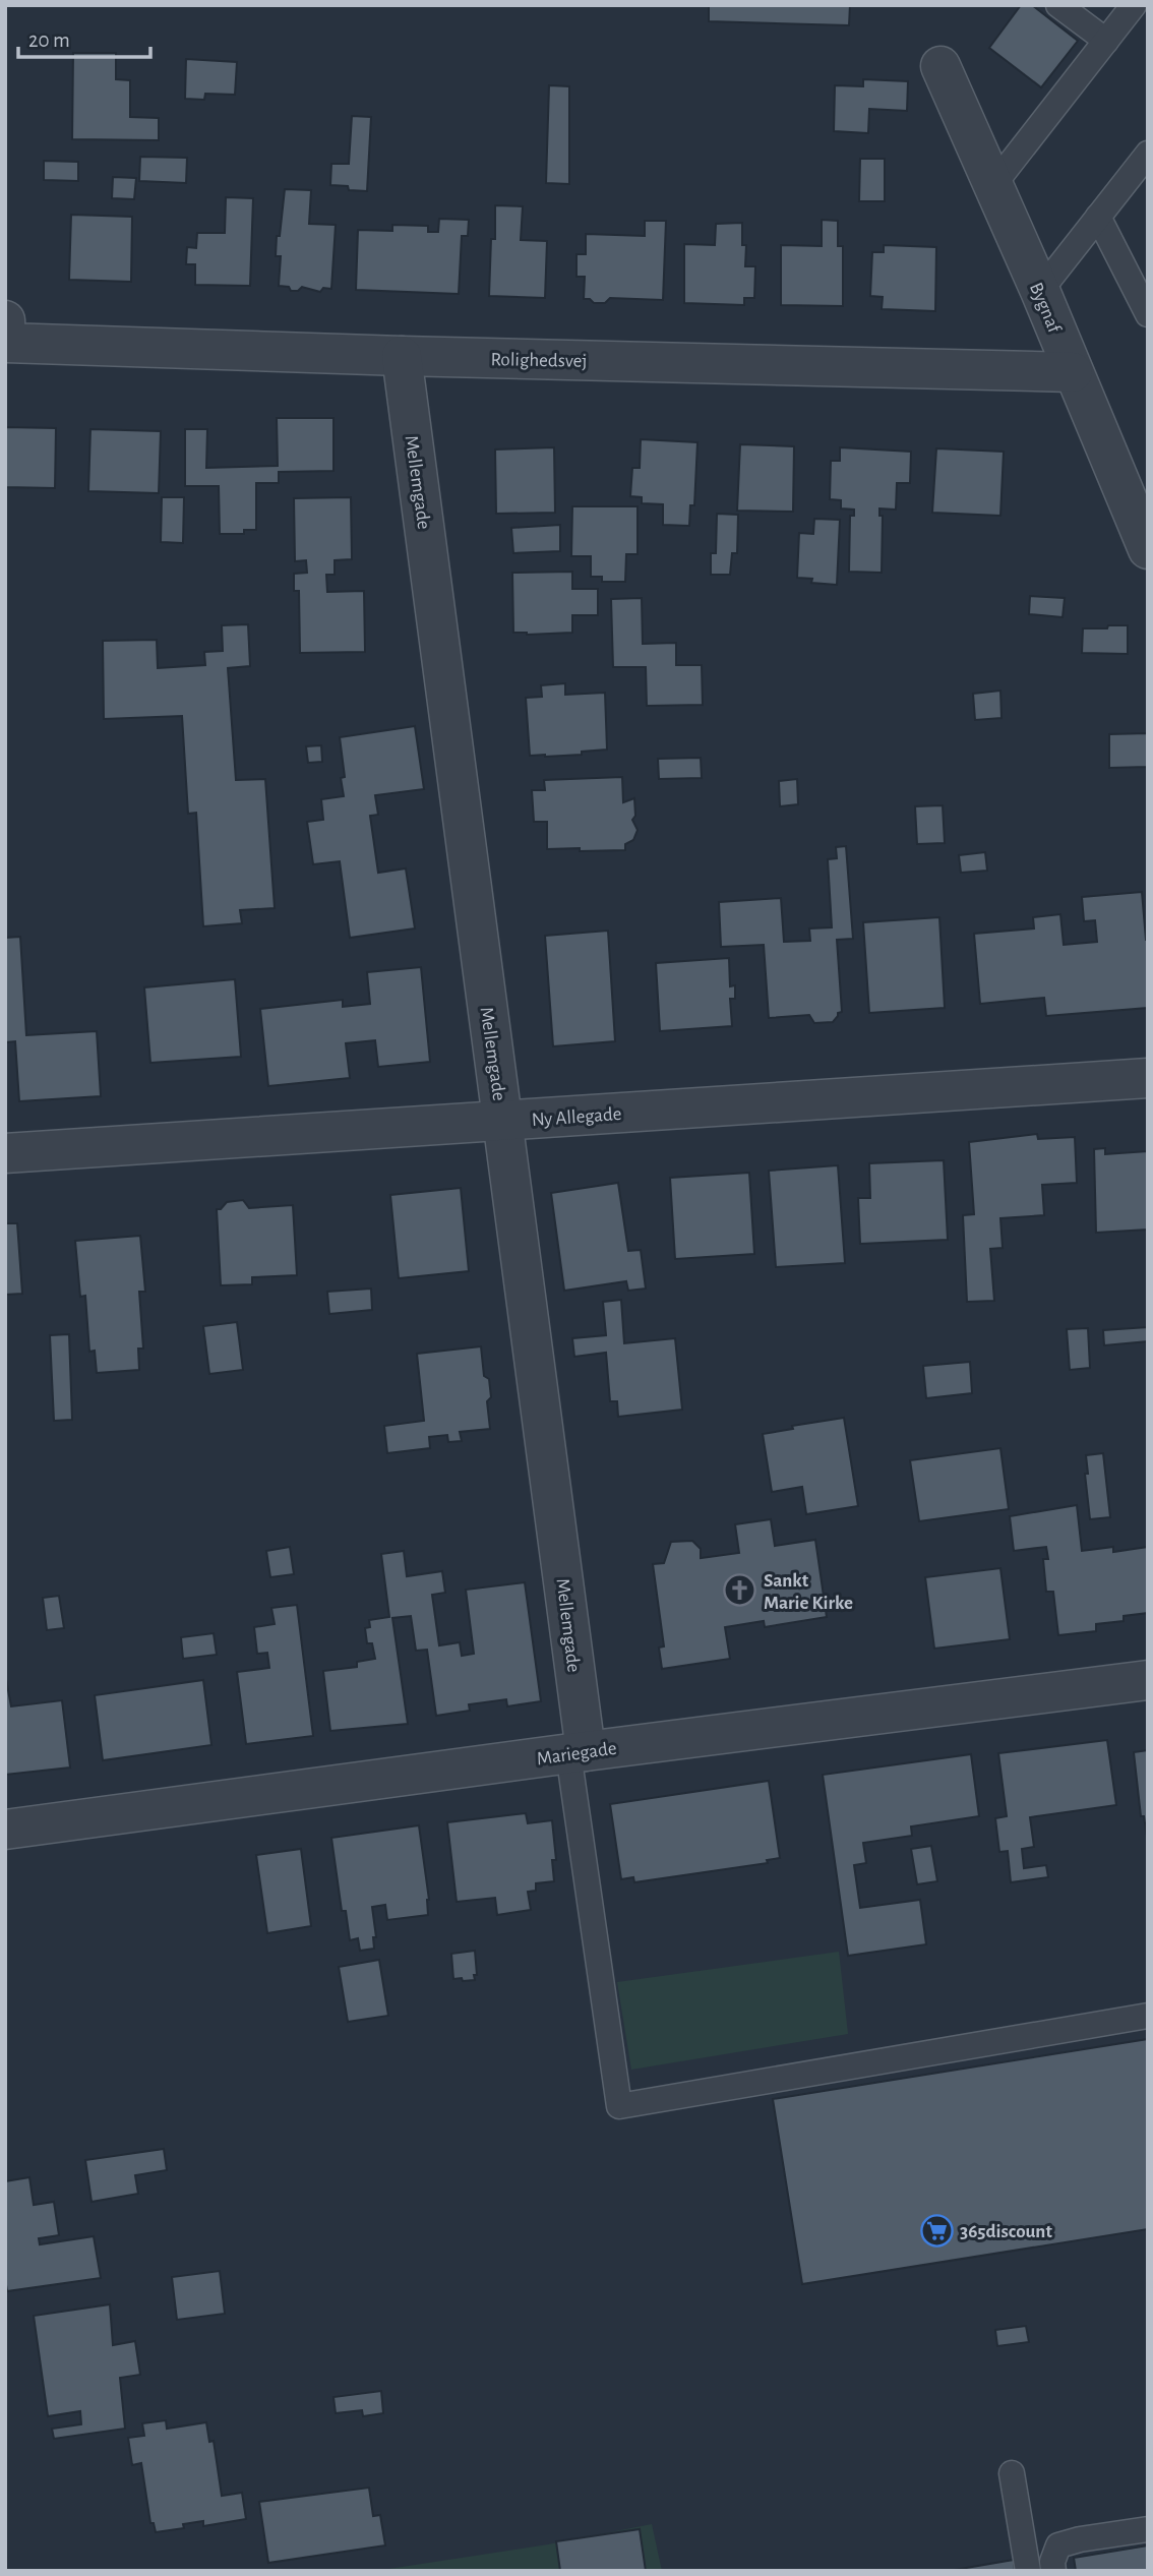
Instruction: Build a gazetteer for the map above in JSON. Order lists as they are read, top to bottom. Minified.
{"streets":{"street":["Bygnaf","Rolighedsvej","Mellemgade","Ny Allegade","Mariegade"]},"crossings":[["Bygnaf","Rolighedsvej"],["Rolighedsvej","Mellemgade"],["Mellemgade","Ny Allegade"],["Mellemgade","Mariegade"]],"places":{"church":["Sankt Marie Kirke"],"supermarket":["365discount"]},"scale_bar":"20 m"}
